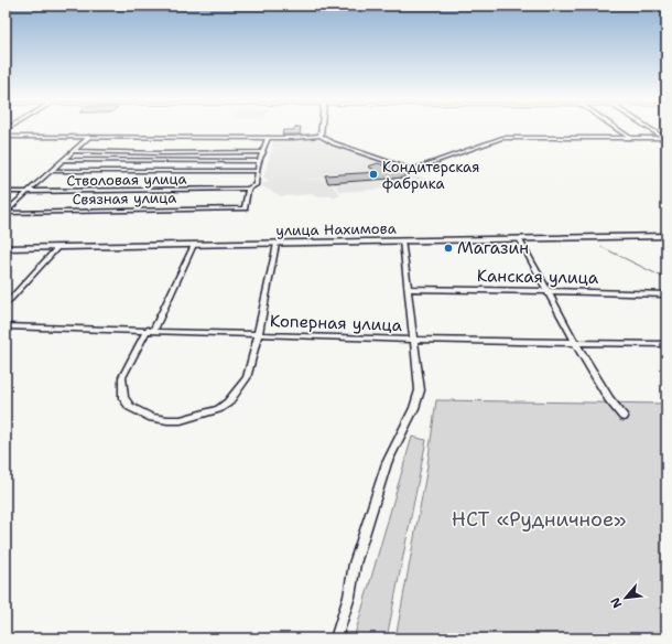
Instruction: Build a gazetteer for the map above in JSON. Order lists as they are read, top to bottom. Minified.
{"streets":{"main road":["улица Нахимова"],"street":["Стволовая улица","Связная улица","Канская улица","Коперная улица"]},"crossings":[["Стволовая улица","Связная улица"]],"parks":["НСТ «Рудничное»"],"places":["Кондитерская фабрика","Магазин"],"north":"bottom left"}
